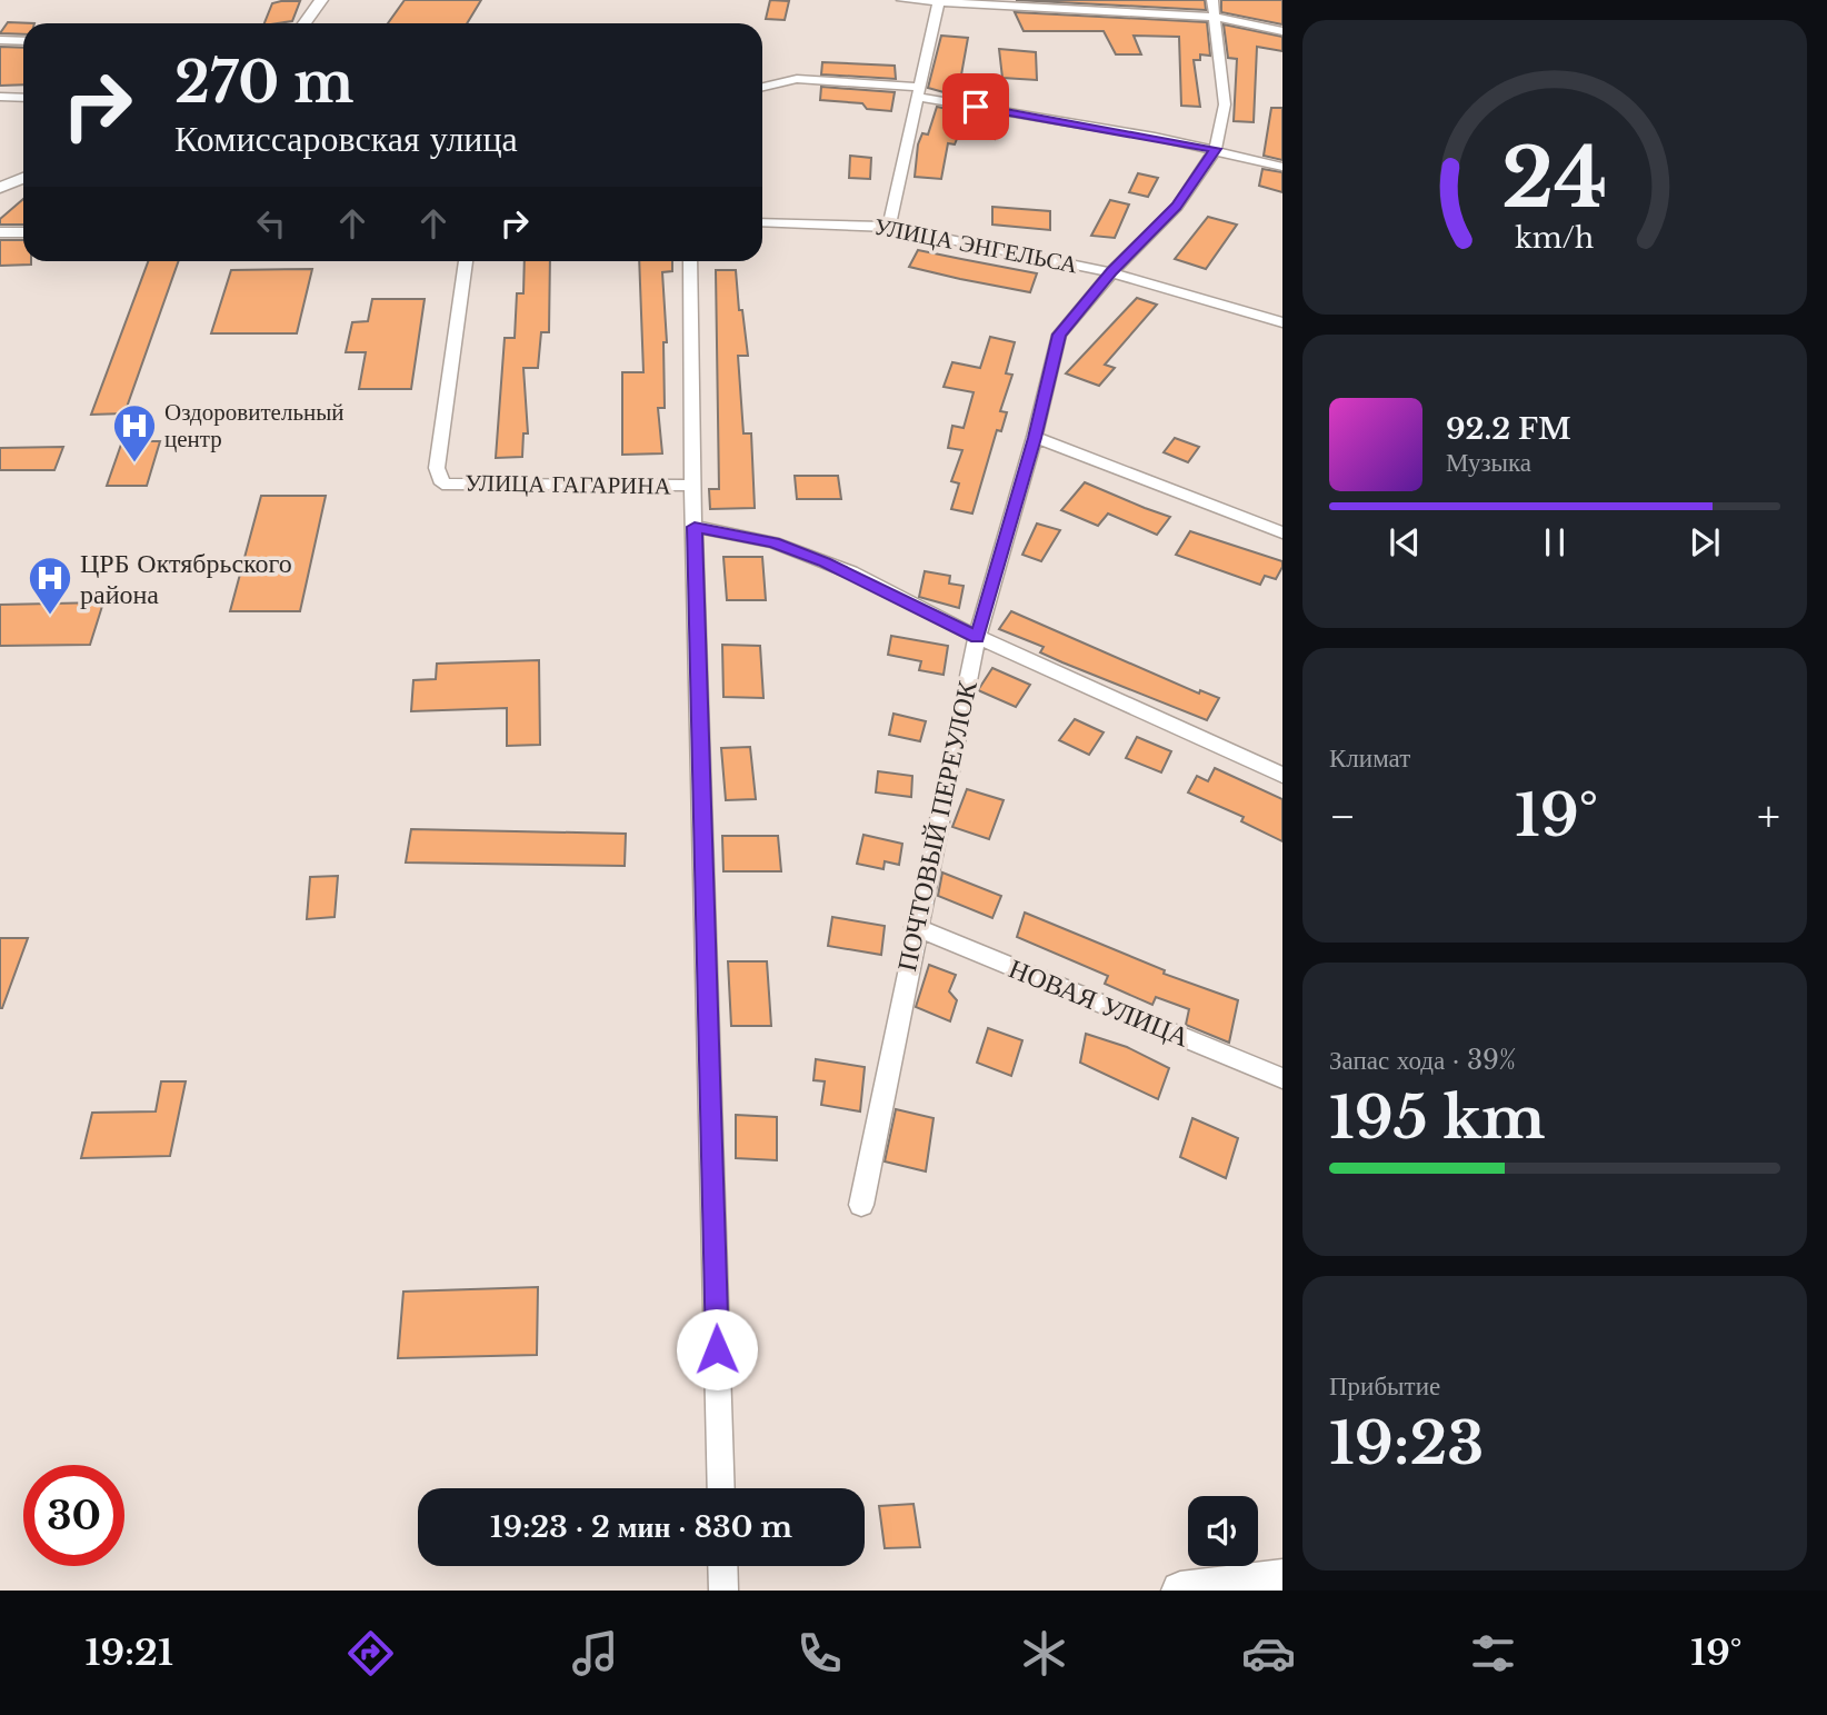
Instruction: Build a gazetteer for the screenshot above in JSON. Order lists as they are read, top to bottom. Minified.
{"streets":{"street":["УЛИЦА ЭНГЕЛЬСА","УЛИЦА ГАГАРИНА","ПОЧТОВЫЙ ПЕРЕУЛОК","НОВАЯ УЛИЦА"]},"crossings":[["УЛИЦА ЭНГЕЛЬСА","ПОЧТОВЫЙ ПЕРЕУЛОК"],["ПОЧТОВЫЙ ПЕРЕУЛОК","НОВАЯ УЛИЦА"]],"places":{"hospital":["Оздоровительный центр","ЦРБ Октябрьского района"]},"page":{"turn":["270 m","Комиссаровская улица"],"song":["92.2 FM","Музыка"],"tile":["Климат",["Запас хода · 39%","195 km"],["Прибытие","19:23"]],"heat":["−","19°","+"],"limit":"30","trip":"19:23 · 2 мин · 830 m","tabs":["19:21","19°"],"gauge":["24","km/h"]}}
